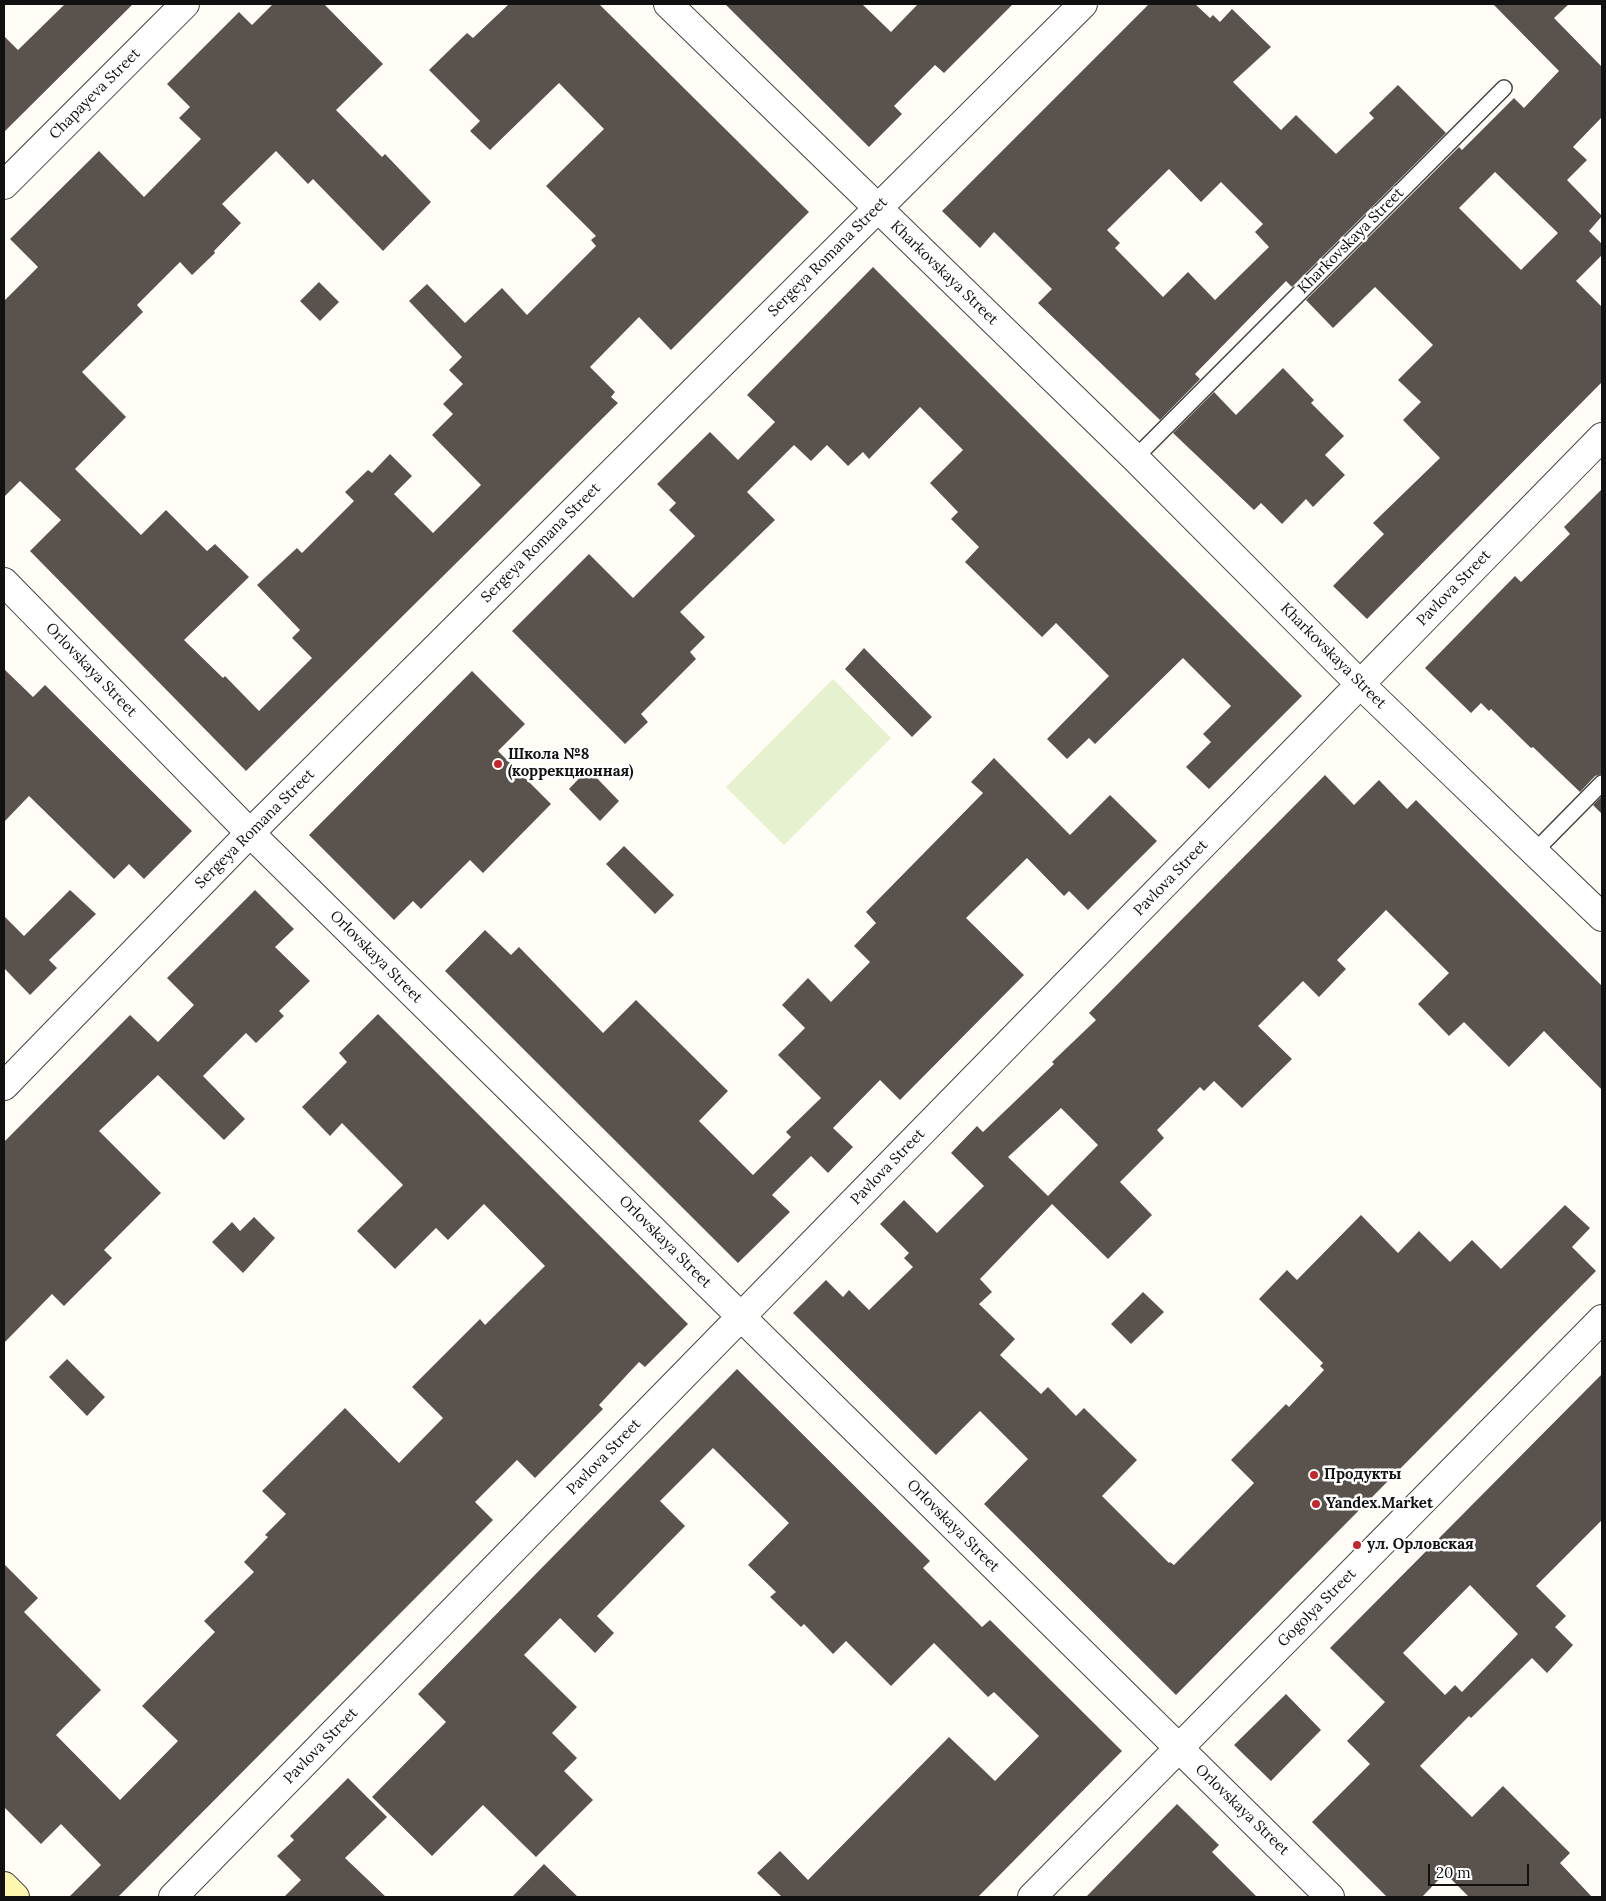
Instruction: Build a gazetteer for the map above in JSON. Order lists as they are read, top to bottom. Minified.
{"streets":{"street":["Chapayeva Street","Kharkovskaya Street","Sergeya Romana Street","Pavlova Street","Orlovskaya Street","Gogolya Street"]},"crossings":[["Kharkovskaya Street","Sergeya Romana Street"],["Kharkovskaya Street","Pavlova Street"],["Sergeya Romana Street","Orlovskaya Street"],["Pavlova Street","Orlovskaya Street"],["Orlovskaya Street","Gogolya Street"]],"places":["Школа №8 (коррекционная)","Продукты","Yandex.Market","ул. Орловская"],"scale_bar":"20 m"}
